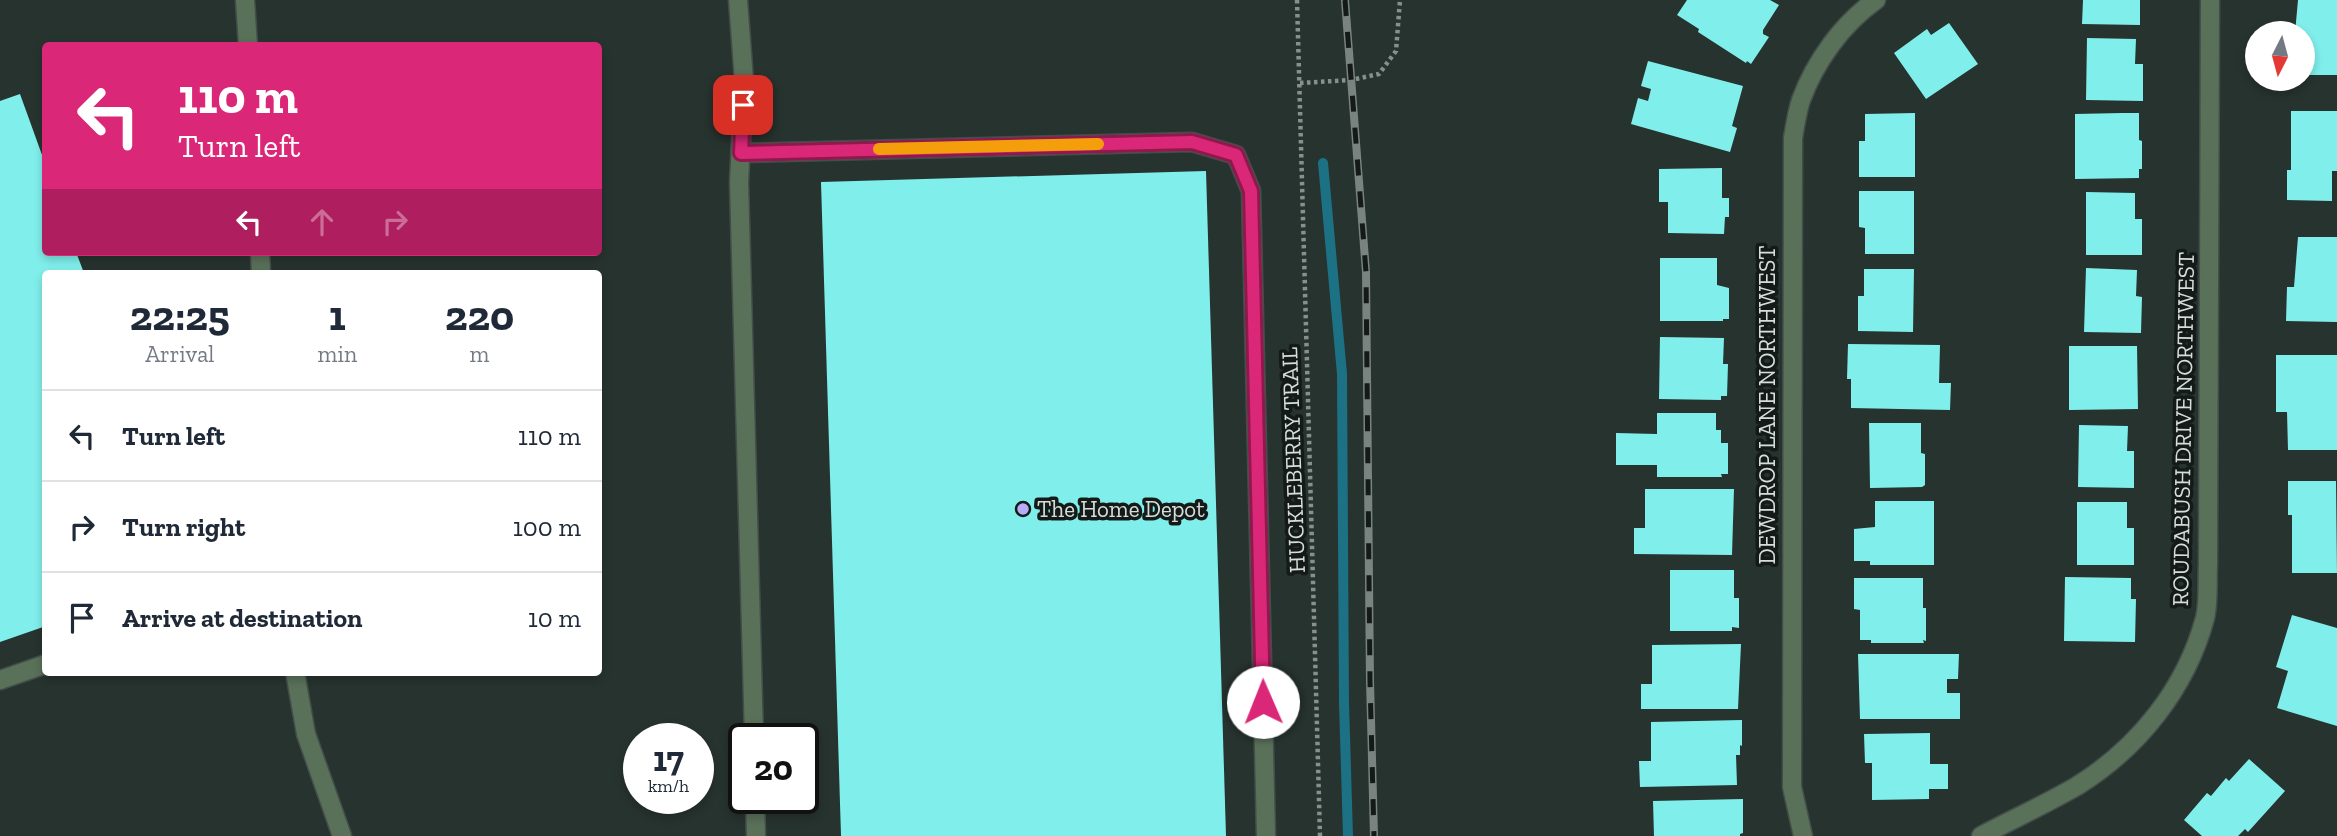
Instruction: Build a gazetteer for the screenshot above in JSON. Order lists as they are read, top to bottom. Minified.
{"streets":{"street":["DEWDROP LANE NORTHWEST","ROUDABUSH DRIVE NORTHWEST"],"path":["HUCKLEBERRY TRAIL"]},"places":["The Home Depot"],"north":"bottom","page":{"turn":["110 m","Turn left"],"eta":["22:25","Arrival","1","min","220","m"],"list":[{"name":"Turn left","value":"110 m"},{"name":"Turn right","value":"100 m"},{"name":"Arrive at destination","value":"10 m"}],"speed":"17 km/h","limit":"20"}}
